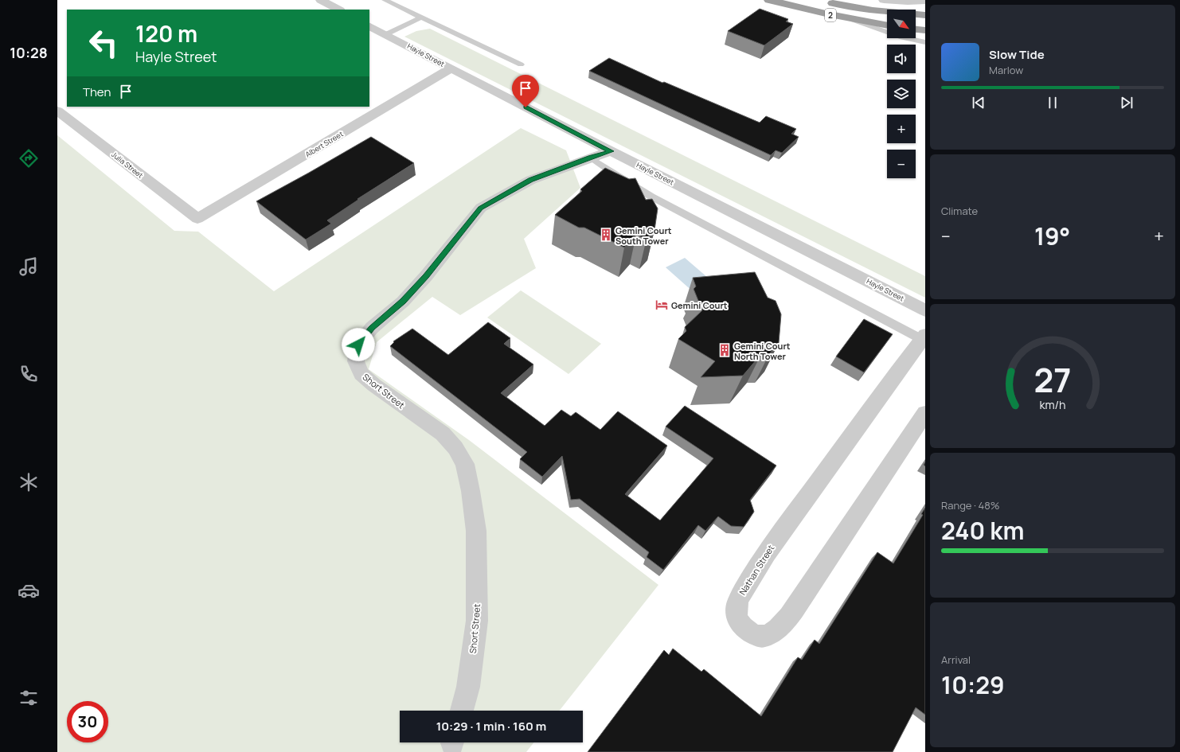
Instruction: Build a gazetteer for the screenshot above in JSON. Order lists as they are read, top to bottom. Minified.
{"streets":{"highway":["2"],"street":["Hayle Street","Albert Street","Julia Street","Short Street","Nathan Street"]},"crossings":[["Hayle Street","Albert Street"],["Hayle Street","Short Street"],["Albert Street","Julia Street"]],"places":{"building":["Gemini Court South Tower","Gemini Court North Tower"],"hotel":["Gemini Court"]},"north":"bottom right","page":{"tabs":"10:28","map_buttons":["+","−"],"turn":["120 m","Hayle Street"],"song":["Slow Tide","Marlow"],"then":"Then","tile":["Climate",["Range · 48%","240 km"],["Arrival","10:29"]],"heat":["−","19°","+"],"limit":"30","trip":"10:29 · 1 min · 160 m","gauge":["27","km/h"]}}
